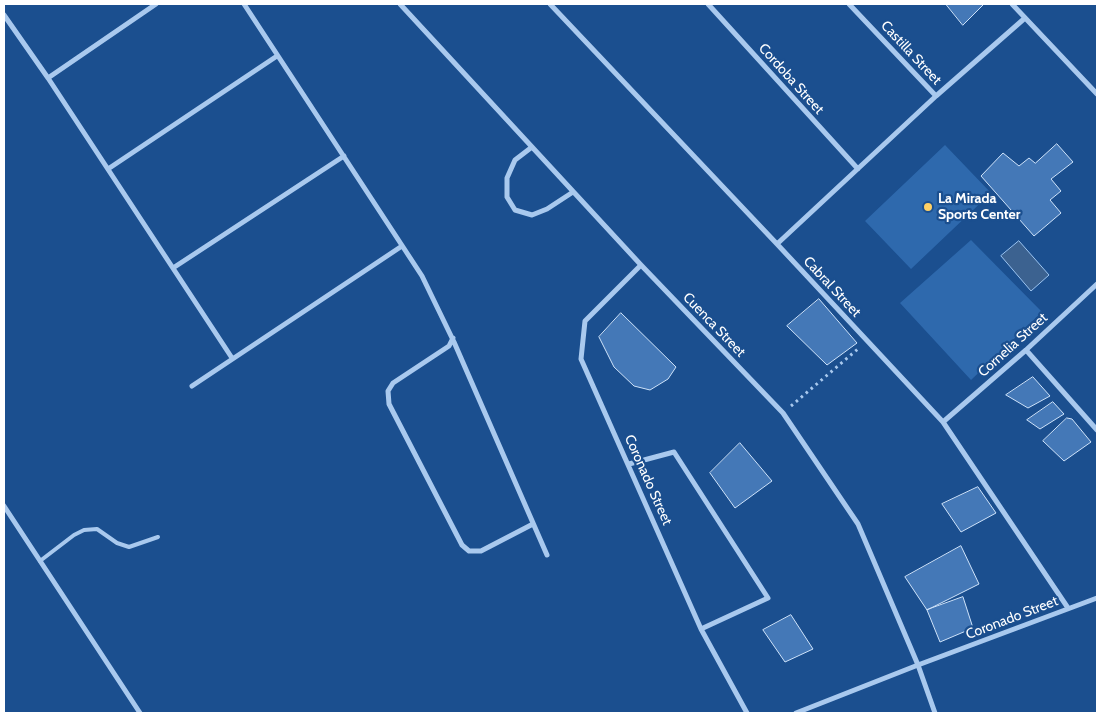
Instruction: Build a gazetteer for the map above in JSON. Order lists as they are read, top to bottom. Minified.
{"streets":{"street":["Castilla Street","Cordoba Street","Cabral Street","Cuenca Street","Cornelia Street","Coronado Street"]},"crossings":[["Cabral Street","Cornelia Street"],["Cabral Street","Coronado Street"],["Cuenca Street","Coronado Street"]],"places":["La Mirada Sports Center"]}
